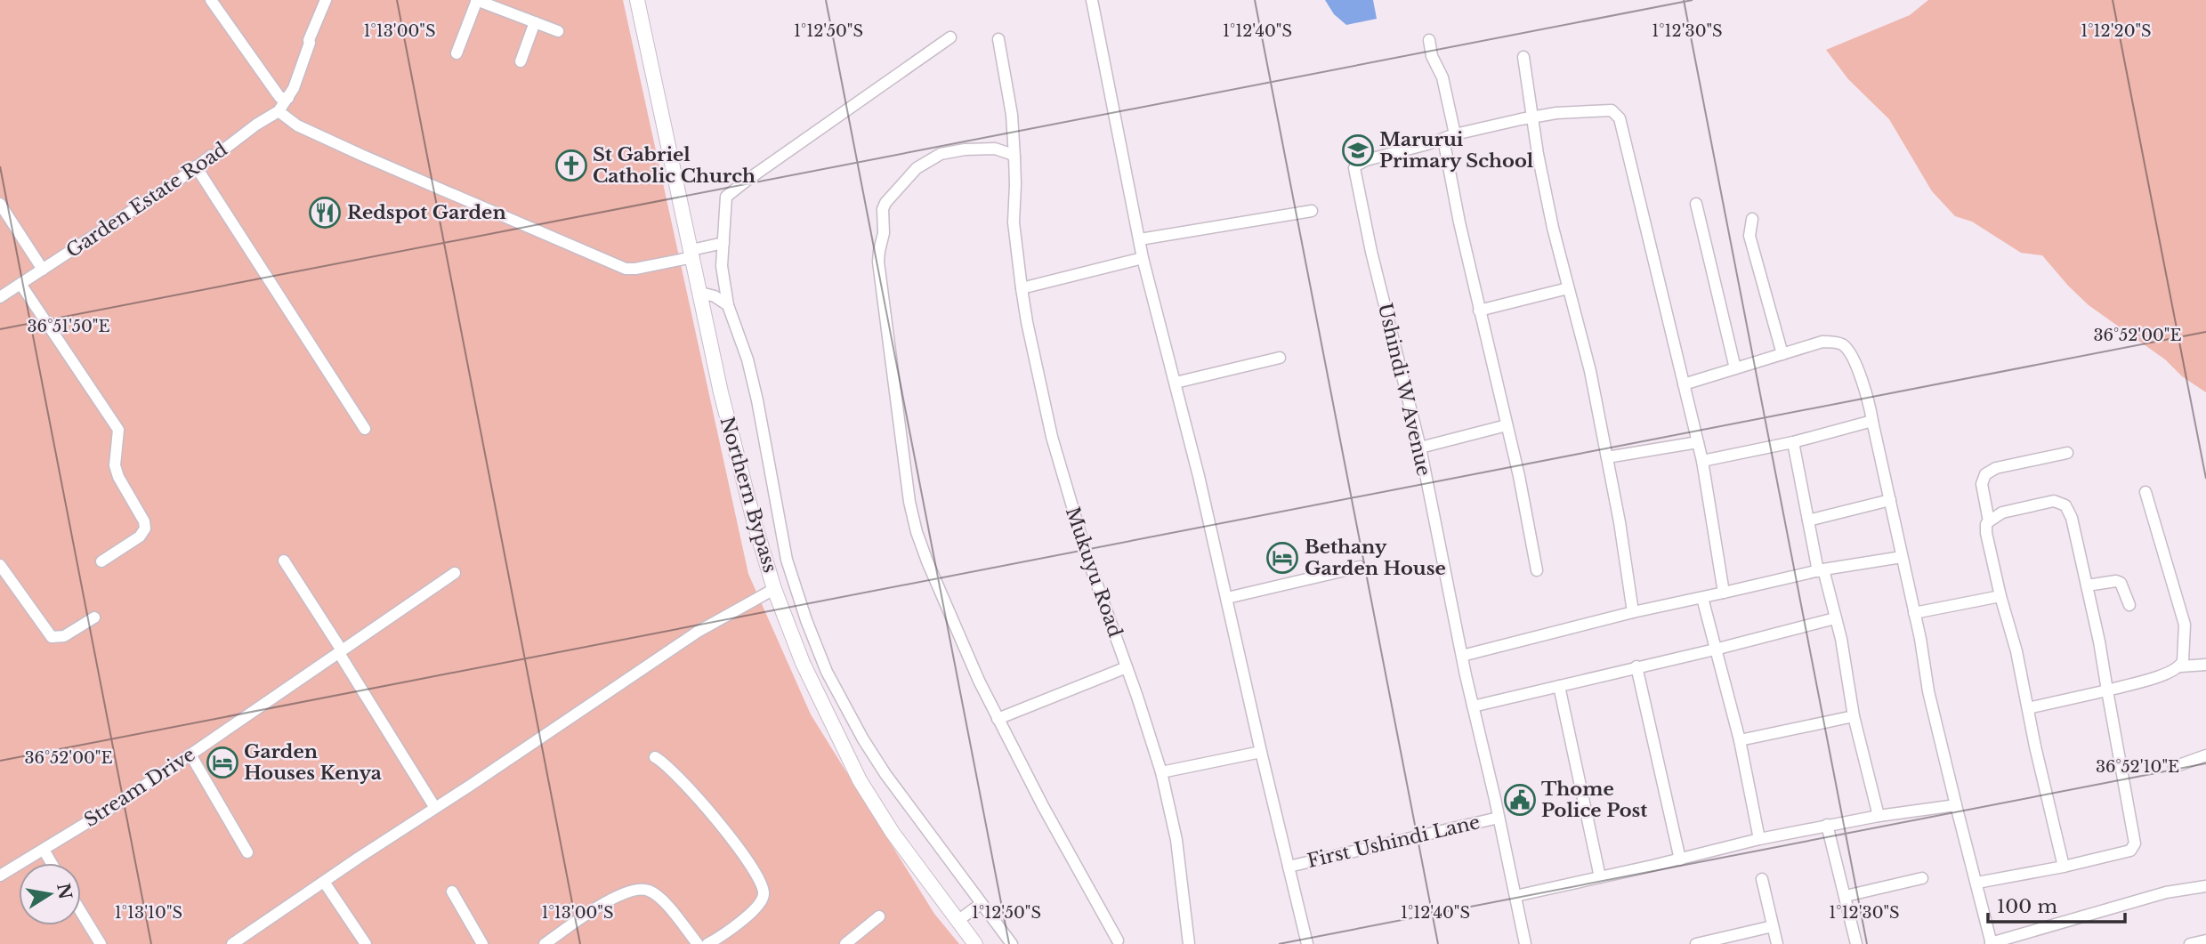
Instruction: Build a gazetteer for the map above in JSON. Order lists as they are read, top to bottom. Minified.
{"streets":{"main road":["Northern Bypass"],"street":["Garden Estate Road","Ushindi W Avenue","Mukuyu Road","Stream Drive","First Ushindi Lane"]},"crossings":[["Ushindi W Avenue","First Ushindi Lane"]],"places":{"school or university":["Marurui Primary School"],"church":["St Gabriel Catholic Church"],"restaurant":["Redspot Garden"],"hotel":["Bethany Garden House","Garden Houses Kenya"],"public building":["Thome Police Post"]},"scale_bar":"100 m","north":"right","coordinates":["1°13'00\"S","1°12'50\"S","1°12'40\"S","1°12'30\"S","1°12'20\"S","36°51'50\"E","36°52'00\"E","36°52'10\"E","1°13'10\"S"]}
